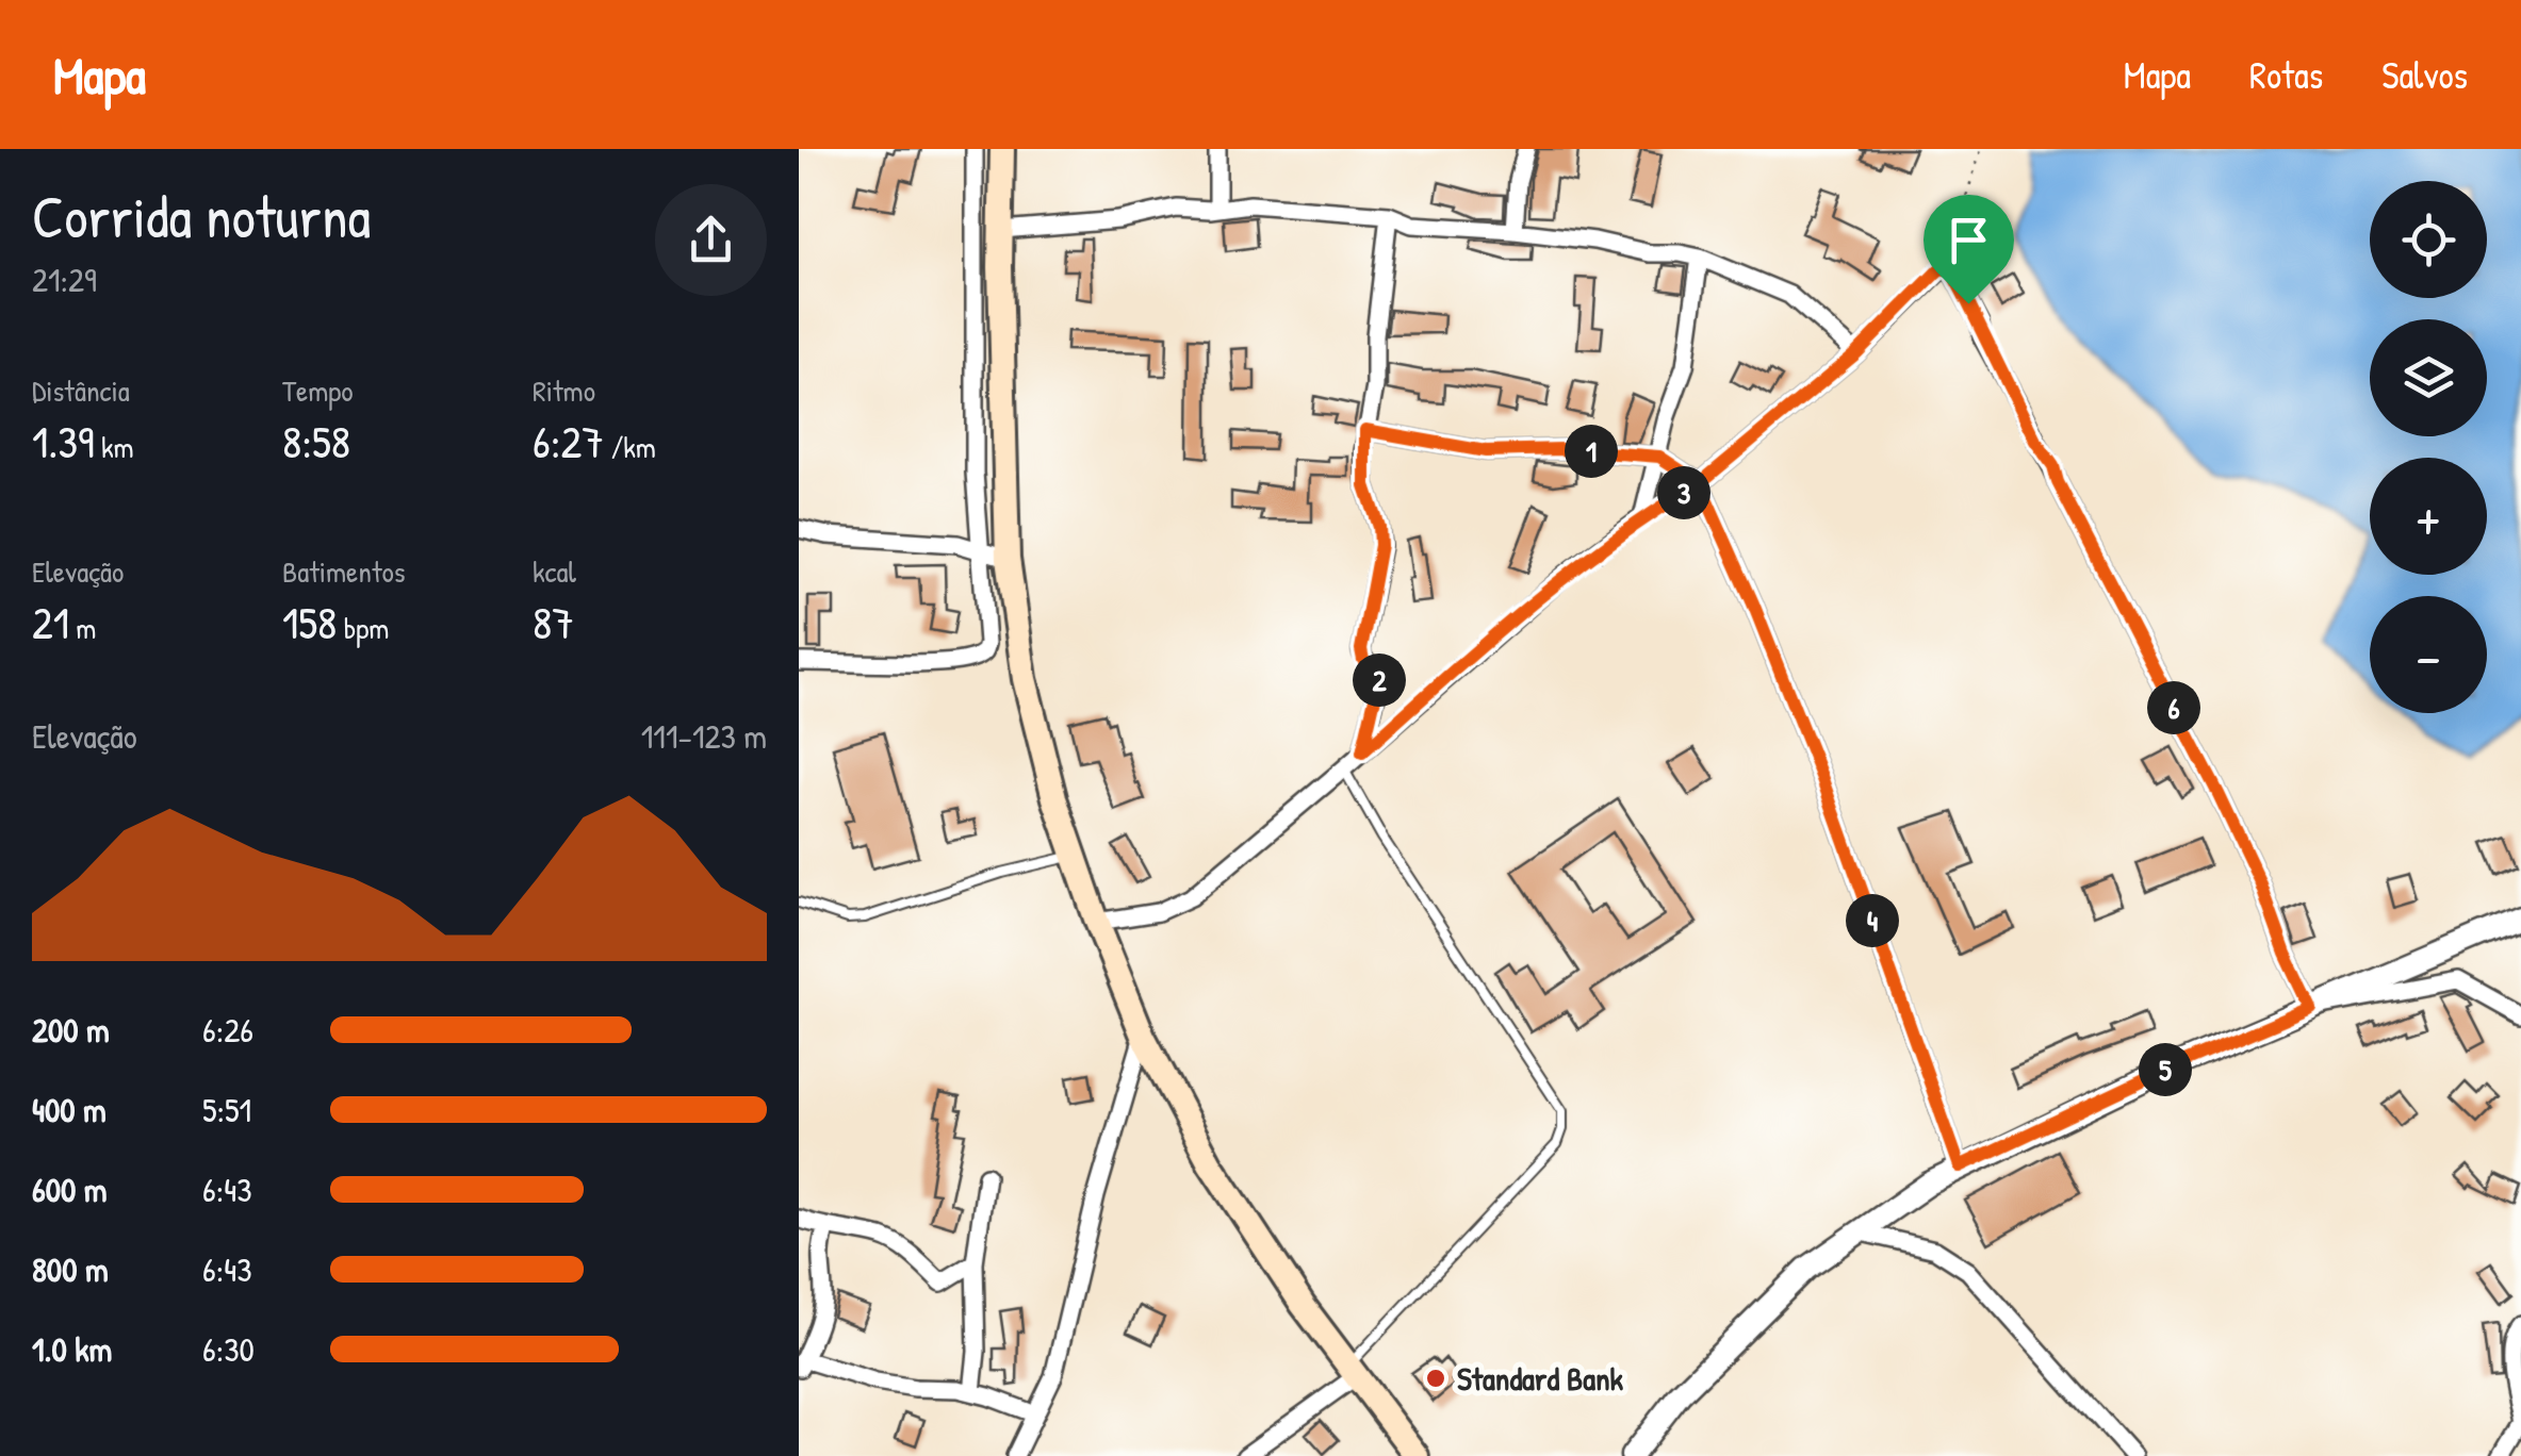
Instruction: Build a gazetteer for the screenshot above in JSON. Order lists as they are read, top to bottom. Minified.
{"places":["Standard Bank"],"page":{"header":"Mapa","nav":["Mapa","Rotas","Salvos"],"heading":["Corrida noturna","21:29"],"map_buttons":["+","−"],"stats":[["Distância","1.39 km"],["Tempo","8:58"],["Ritmo","6:27 /km"],["Elevação","21 m"],["Batimentos","158 bpm"],["kcal","87"]],"pins":["1","3","2","6","4","5"],"chart":["Elevação","111–123 m"],"list":[{"name":"200 m","note":"6:26"},{"name":"400 m","note":"5:51"},{"name":"600 m","note":"6:43"},{"name":"800 m","note":"6:43"},{"name":"1.0 km","note":"6:30"}]}}
